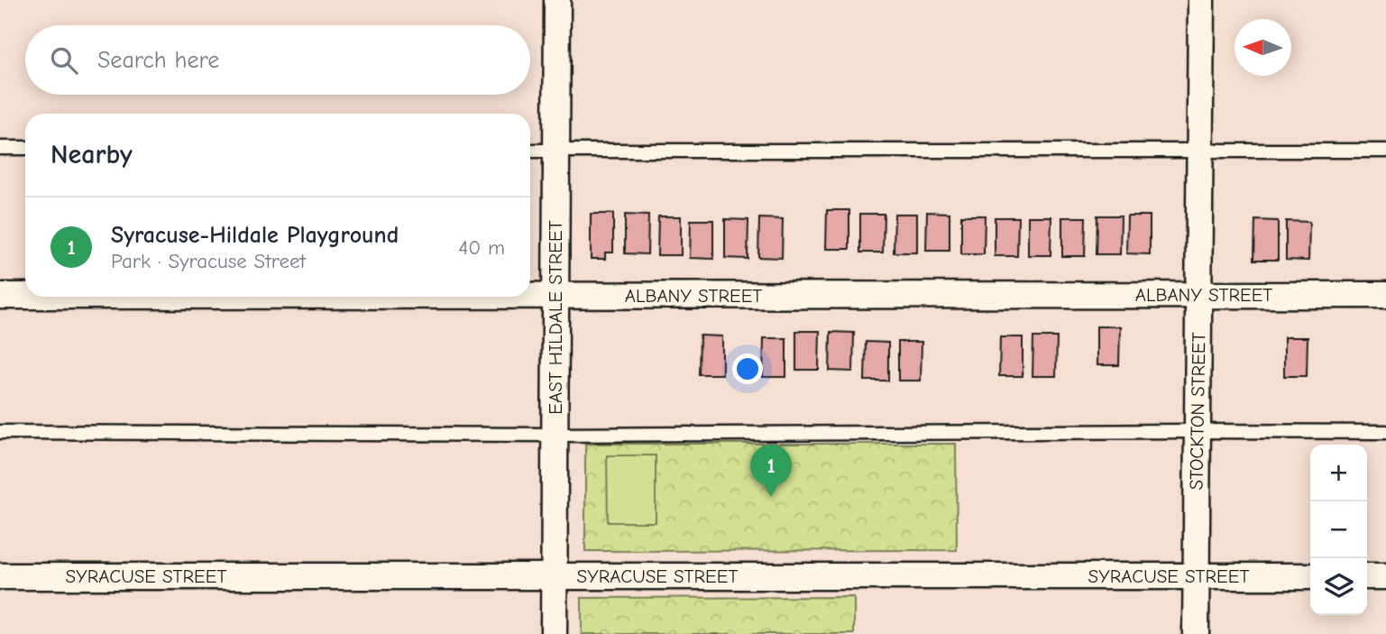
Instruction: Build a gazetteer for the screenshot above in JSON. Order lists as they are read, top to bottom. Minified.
{"streets":{"street":["ALBANY STREET","EAST HILDALE STREET","STOCKTON STREET","SYRACUSE STREET"]},"crossings":[["ALBANY STREET","EAST HILDALE STREET"],["ALBANY STREET","STOCKTON STREET"],["EAST HILDALE STREET","SYRACUSE STREET"],["STOCKTON STREET","SYRACUSE STREET"]],"north":"left","page":{"search":"Search here","heading":"Nearby","list":[{"mark":"1","name":"Syracuse-Hildale Playground","note":"Park · Syracuse Street","value":"40 m"}],"map_buttons":["+","−"],"pins":"1"}}
